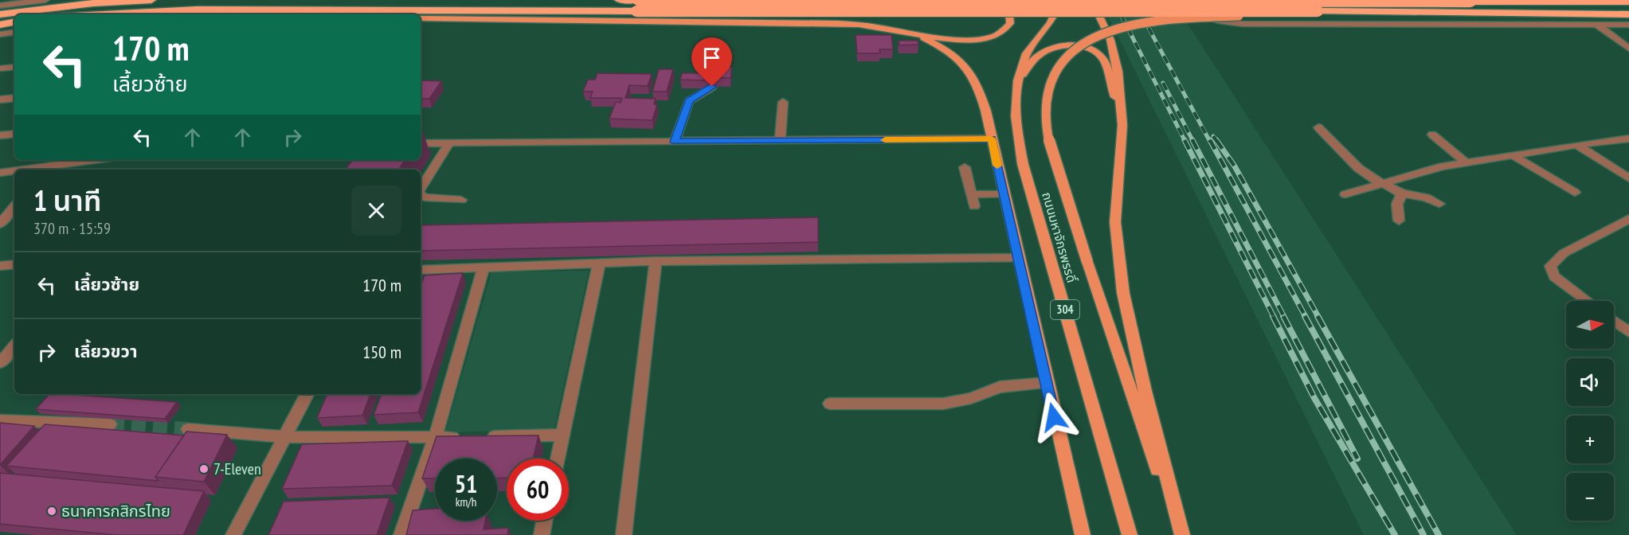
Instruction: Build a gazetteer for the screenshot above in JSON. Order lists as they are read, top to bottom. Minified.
{"streets":{"main road":["ถนนมหาจักรพรรดิ์","304"]},"places":["7-Eleven","ธนาคารกสิกรไทย"],"north":"right","page":{"turn":["170 m","เลี้ยวซ้าย"],"heading":["1 นาที","370 m · 15:59"],"list":[{"name":"เลี้ยวซ้าย","value":"170 m"},{"name":"เลี้ยวขวา","value":"150 m"}],"map_buttons":["+","−"],"speed":"51 km/h","limit":"60"}}
